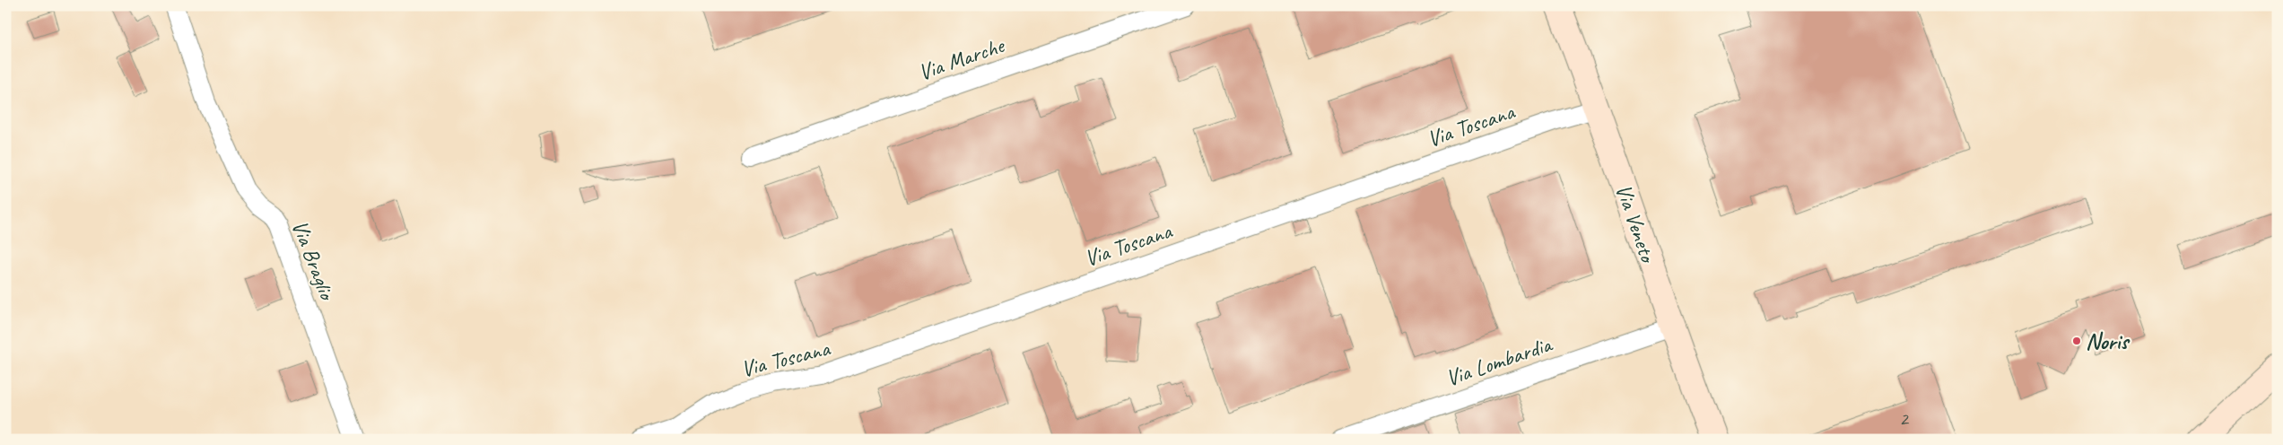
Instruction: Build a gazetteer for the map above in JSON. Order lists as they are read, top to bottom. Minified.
{"streets":{"main road":["Via Veneto"],"street":["Via Marche","Via Toscana","Via Braglio","Via Lombardia"]},"crossings":[["Via Toscana","Via Veneto"],["Via Veneto","Via Lombardia"]],"places":["Noris"],"house_numbers":["2"]}
